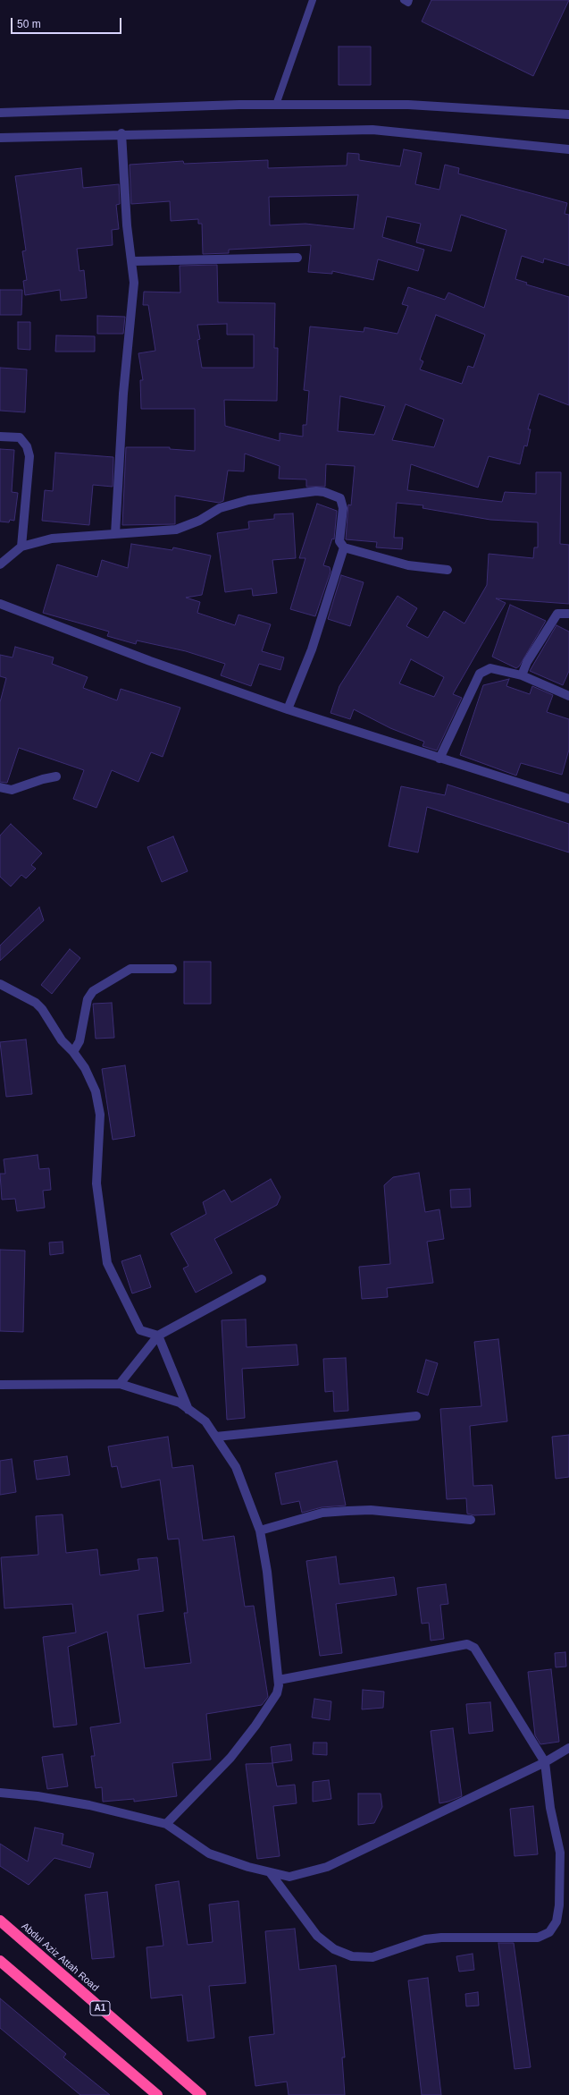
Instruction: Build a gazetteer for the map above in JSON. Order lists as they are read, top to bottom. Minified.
{"streets":{"highway":["Abdul Aziz Attah Road","A1"]},"scale_bar":"50 m"}
